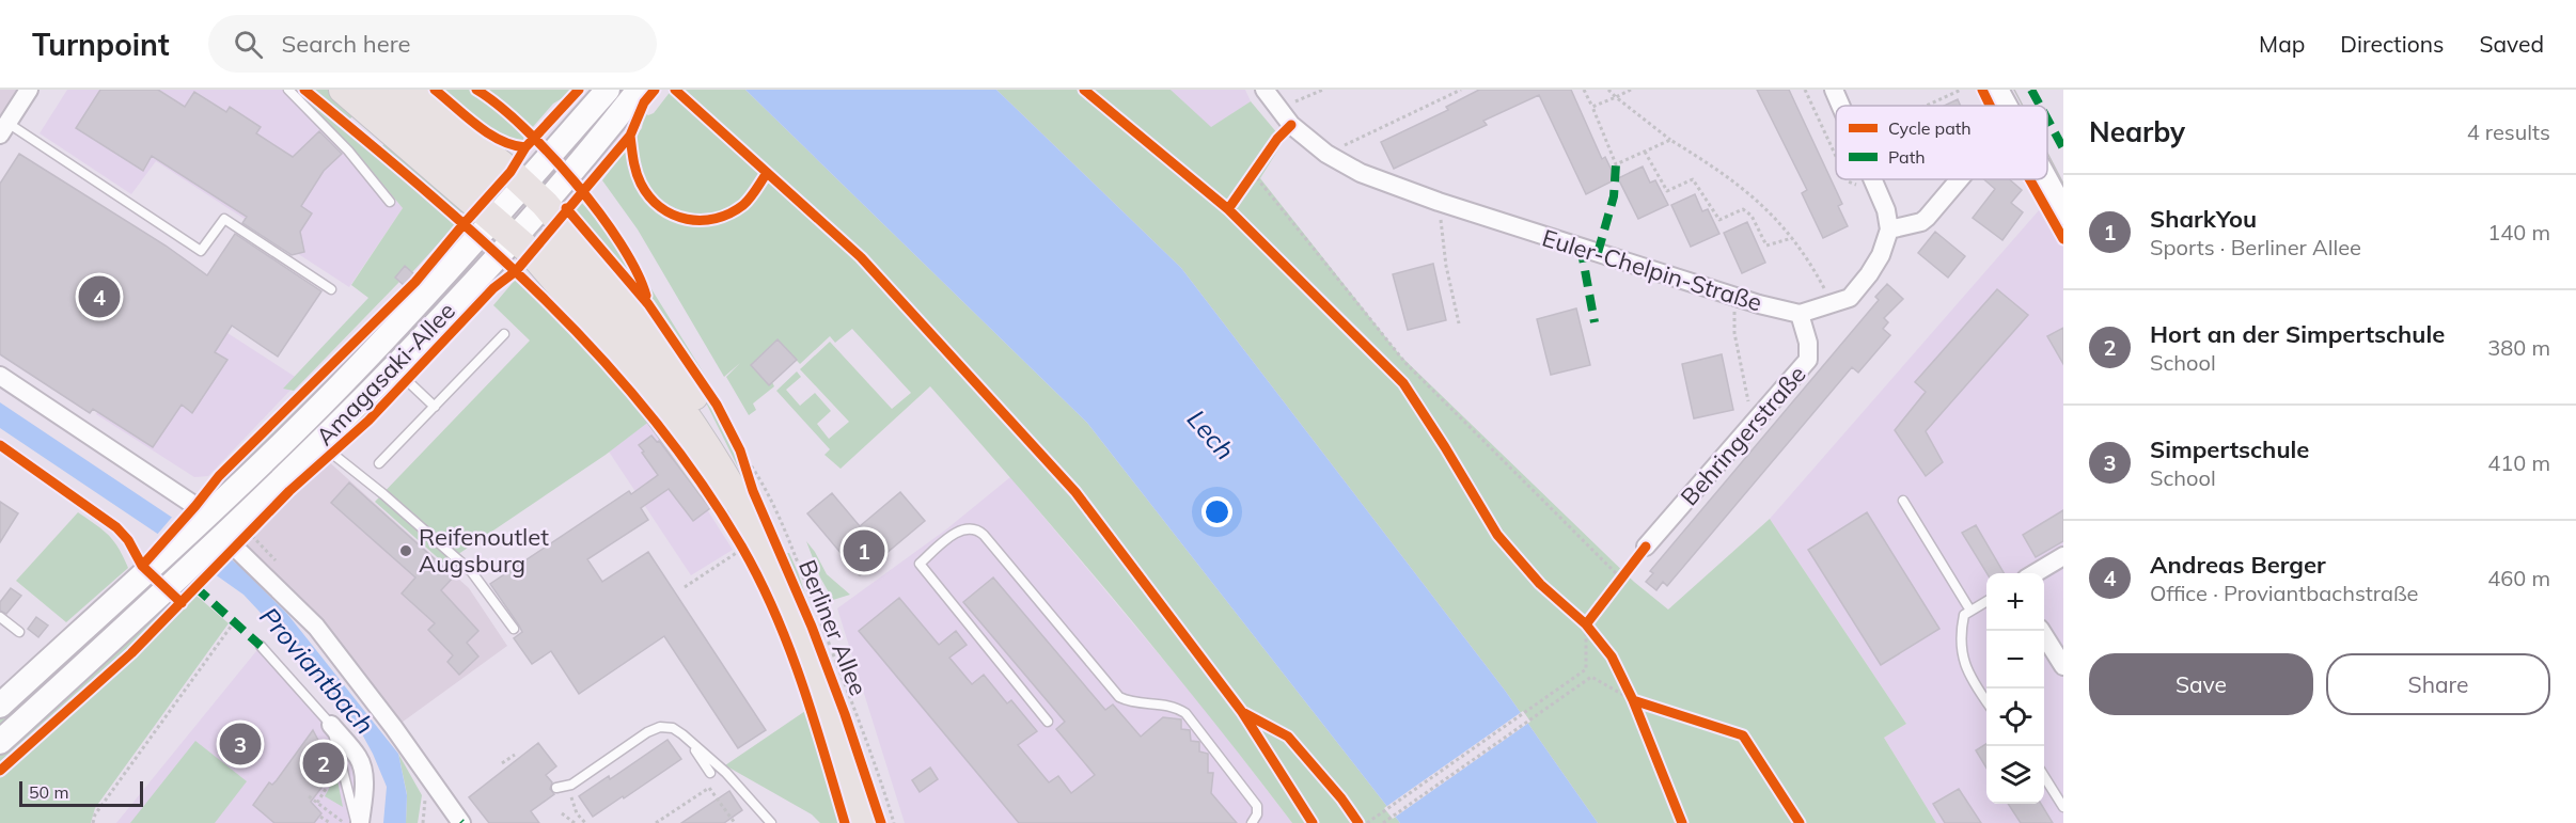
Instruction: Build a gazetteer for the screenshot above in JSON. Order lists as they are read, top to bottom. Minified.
{"streets":{"main road":["Amagasaki-Allee","Berliner Allee"],"street":["Euler-Chelpin-Straße","Behringerstraße"]},"crossings":[["Euler-Chelpin-Straße","Behringerstraße"]],"water":["Lech","Proviantbach"],"places":["Reifenoutlet Augsburg"],"legend":["Cycle path","Path"],"scale_bar":"50 m","page":{"header":"Turnpoint","search":"Search here","nav":["Map","Directions","Saved"],"heading":["Nearby","4 results"],"list":[{"mark":"1","name":"SharkYou","note":"Sports · Berliner Allee","value":"140 m"},{"mark":"2","name":"Hort an der Simpertschule","note":"School","value":"380 m"},{"mark":"3","name":"Simpertschule","note":"School","value":"410 m"},{"mark":"4","name":"Andreas Berger","note":"Office · Proviantbachstraße","value":"460 m"}],"pins":["4","1","3","2"],"map_buttons":["+","−"],"buttons":["Save","Share"],"scale":"50 m"}}
